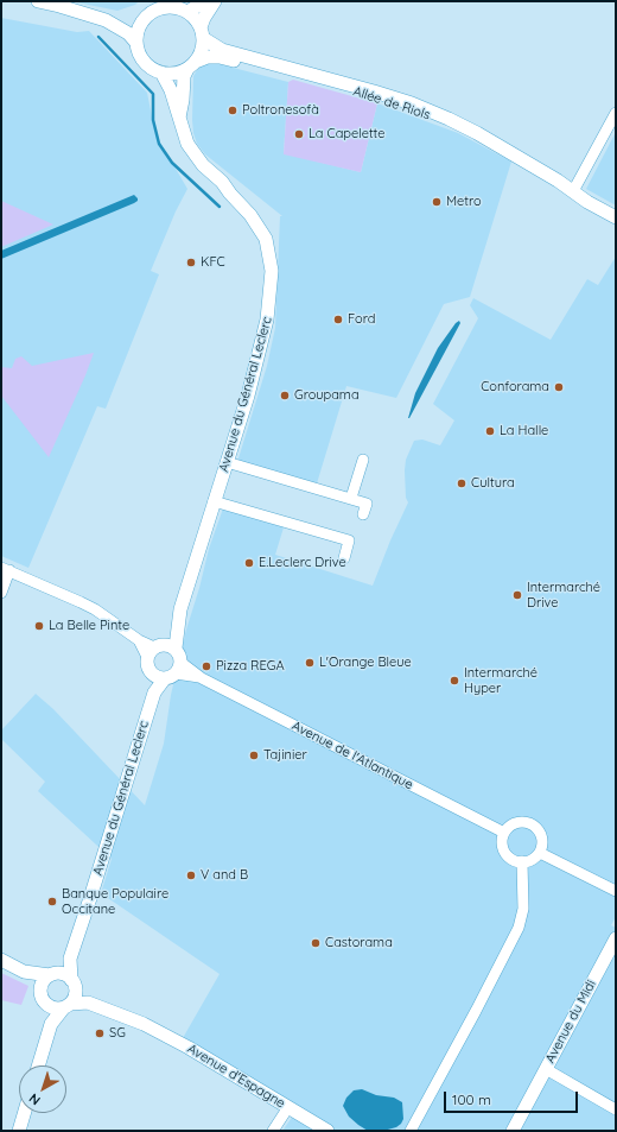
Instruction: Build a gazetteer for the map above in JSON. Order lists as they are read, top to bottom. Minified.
{"streets":{"street":["Allée de Riols","Avenue du Général Leclerc","Avenue de l'Atlantique","Avenue du Midi","Avenue d'Espagne"]},"crossings":[["Allée de Riols","Avenue du Général Leclerc"],["Avenue du Général Leclerc","Avenue de l'Atlantique"]],"places":["Poltronesofà","La Capelette","Metro","KFC","Ford","Conforama","Groupama","La Halle","Cultura","E.Leclerc Drive","Intermarché Drive","La Belle Pinte","L'Orange Bleue","Pizza REGA","Intermarché Hyper","Tajinier","V and B","Banque Populaire Occitane","Castorama","SG"],"scale_bar":"100 m","north":"bottom left"}
